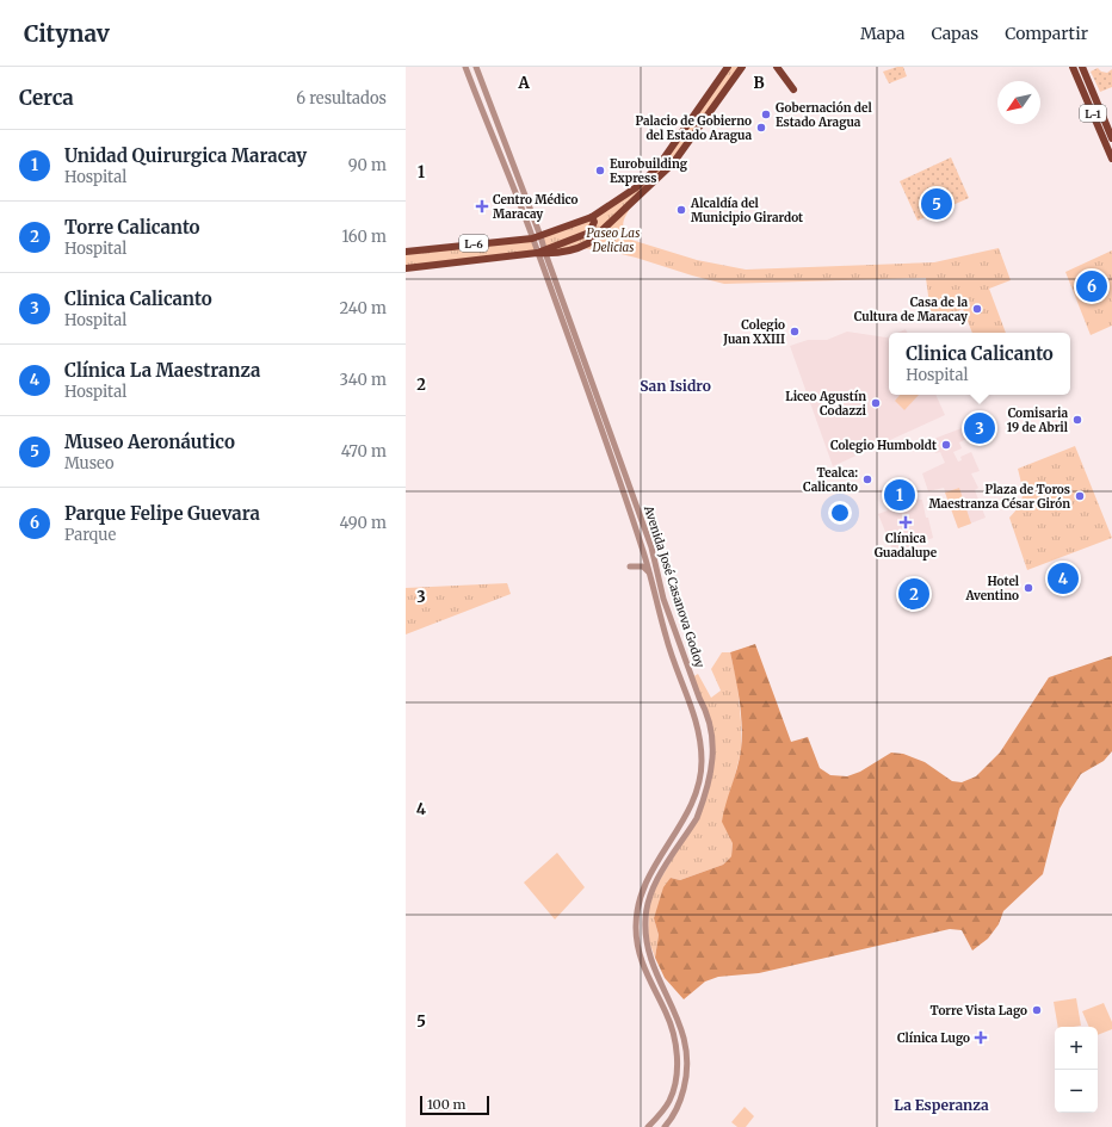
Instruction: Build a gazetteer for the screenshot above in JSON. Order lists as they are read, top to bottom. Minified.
{"streets":{"main road":["L-1","L-6"],"street":["Avenida José Casanova Godoy"]},"crossings":[["L-6","Avenida José Casanova Godoy"]],"districts":["San Isidro","La Esperanza"],"parks":["Paseo Las Delicias"],"places":{"other":["Gobernación del Estado Aragua","Palacio de Gobierno del Estado Aragua","Eurobuilding Express","Alcaldía del Municipio Girardot","Casa de la Cultura de Maracay","Colegio Juan XXIII","Liceo Agustín Codazzi","Comisaria 19 de Abril","Colegio Humboldt","Tealca: Calicanto","Plaza de Toros Maestranza César Girón","Hotel Aventino","Torre Vista Lago"],"health":["Centro Médico Maracay","Clínica Guadalupe","Clínica Lugo"]},"scale_bar":"100 m","north":"bottom left","page":{"header":"Citynav","nav":["Mapa","Capas","Compartir"],"heading":["Cerca","6 resultados"],"list":[{"mark":"1","name":"Unidad Quirurgica Maracay","note":"Hospital","value":"90 m"},{"mark":"2","name":"Torre Calicanto","note":"Hospital","value":"160 m"},{"mark":"3","name":"Clinica Calicanto","note":"Hospital","value":"240 m"},{"mark":"4","name":"Clínica La Maestranza","note":"Hospital","value":"340 m"},{"mark":"5","name":"Museo Aeronáutico","note":"Museo","value":"470 m"},{"mark":"6","name":"Parque Felipe Guevara","note":"Parque","value":"490 m"}],"pins":["5","6","3","1","4","2"],"popup":["Clinica Calicanto","Hospital"],"map_buttons":["+","−"],"scale":"100 m"},"grid":{"columns":["A","B"],"rows":["1","2","3","4","5"]}}
